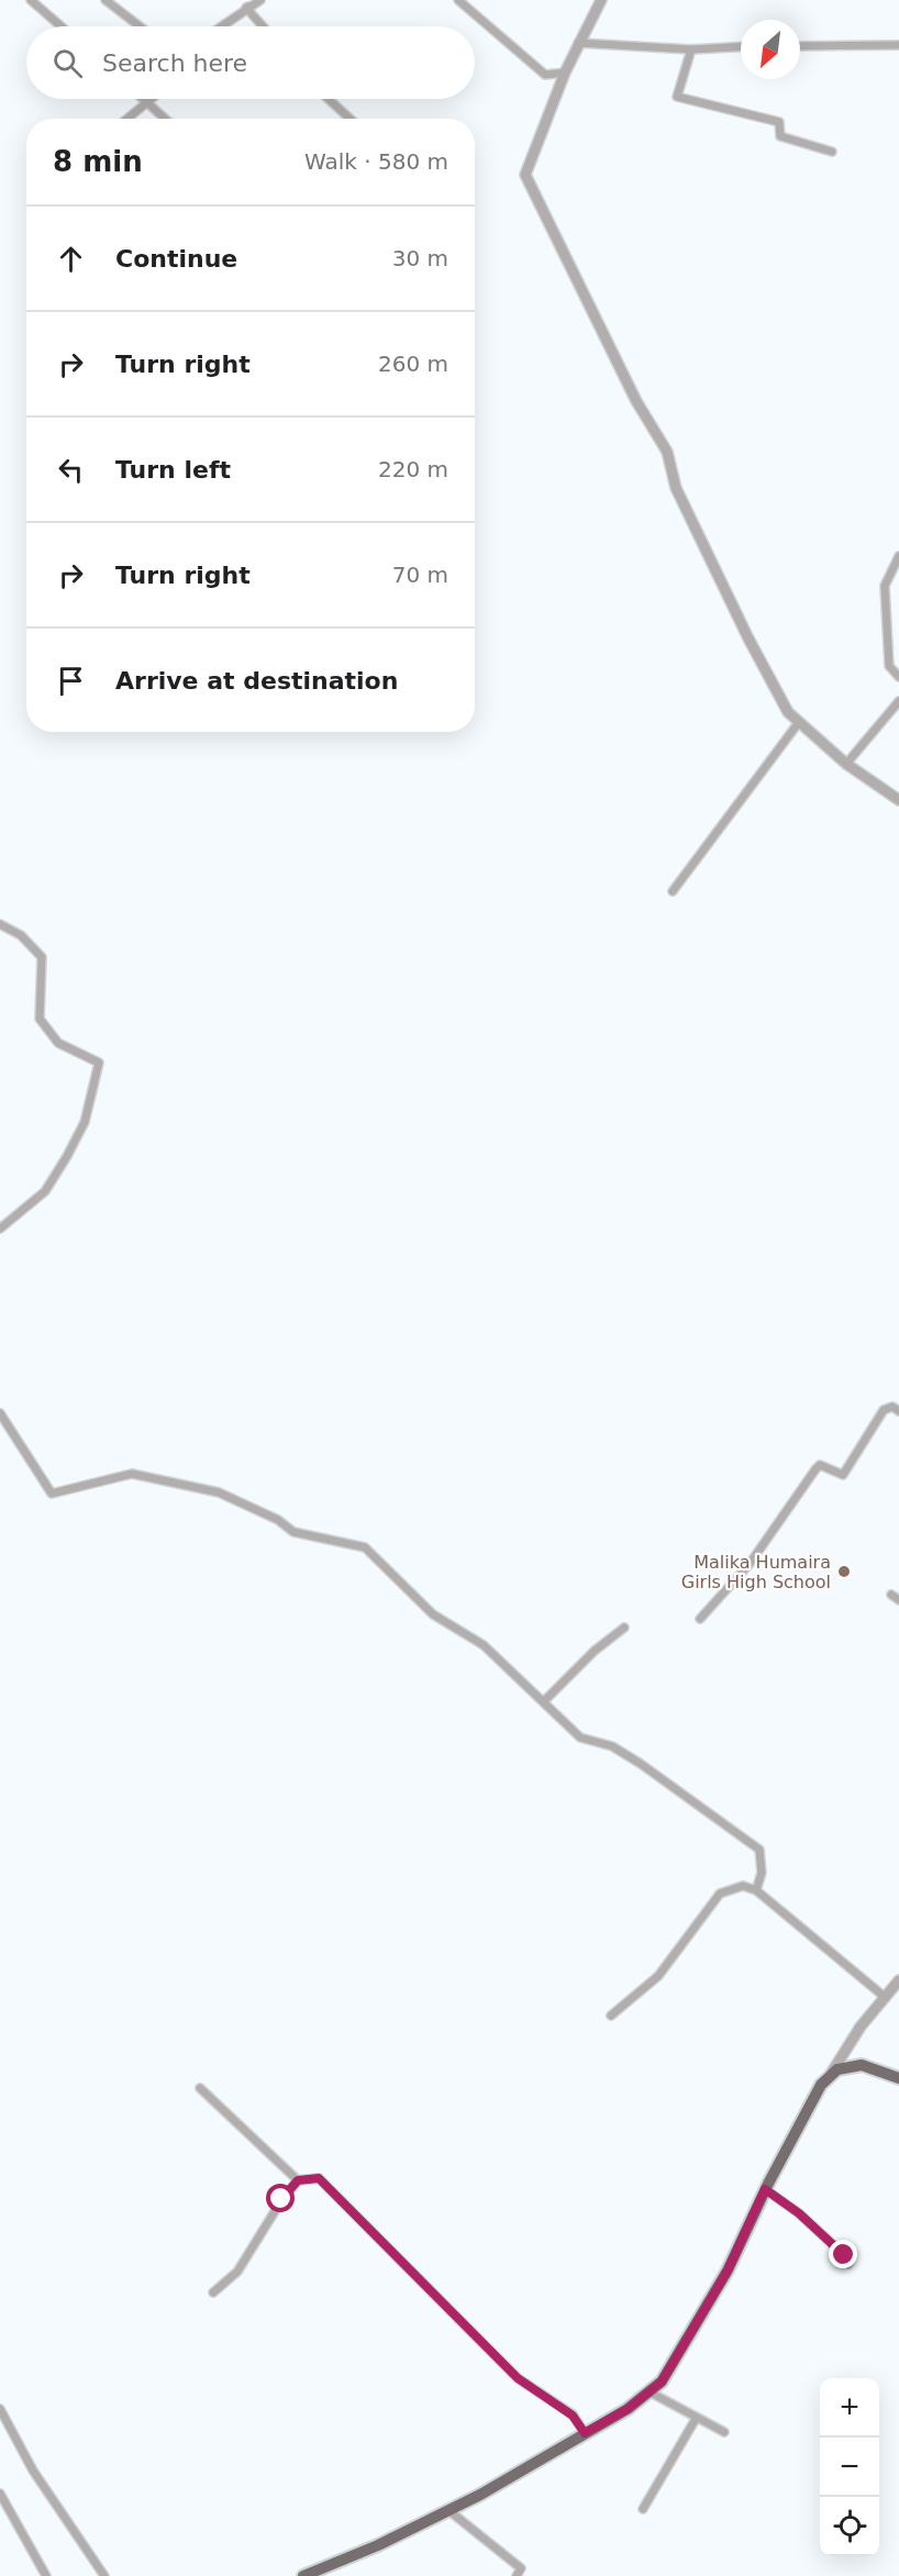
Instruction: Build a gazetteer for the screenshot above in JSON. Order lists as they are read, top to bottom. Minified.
{"places":["Malika Humaira Girls High School"],"north":"bottom left","page":{"search":"Search here","heading":["8 min","Walk · 580 m"],"list":[["Continue","30 m"],["Turn right","260 m"],["Turn left","220 m"],["Turn right","70 m"],"Arrive at destination"],"map_buttons":["+","−"]}}
